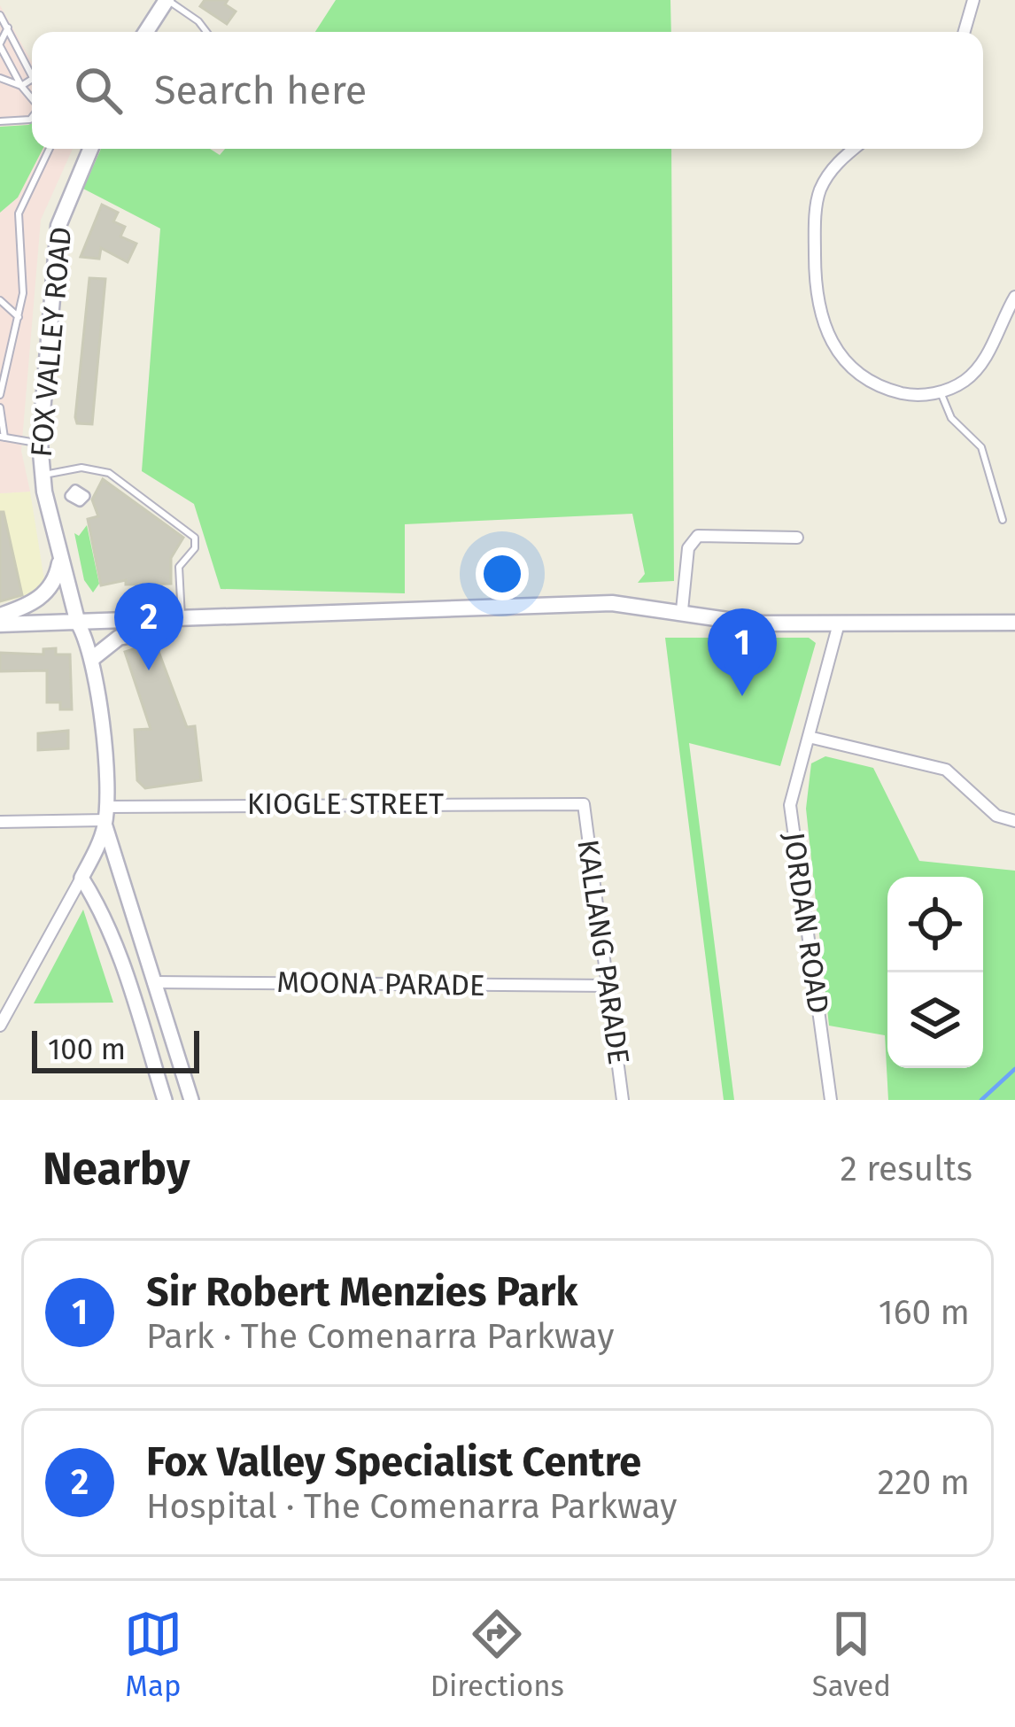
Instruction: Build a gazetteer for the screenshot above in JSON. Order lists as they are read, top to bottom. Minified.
{"streets":{"main road":["FOX VALLEY ROAD"],"street":["KIOGLE STREET","JORDAN ROAD","KALLANG PARADE","MOONA PARADE"]},"crossings":[["FOX VALLEY ROAD","KIOGLE STREET"],["KIOGLE STREET","KALLANG PARADE"],["KALLANG PARADE","MOONA PARADE"]],"scale_bar":"100 m","page":{"search":"Search here","pins":["2","1"],"scale":"100 m","heading":["Nearby","2 results"],"list":[{"mark":"1","name":"Sir Robert Menzies Park","note":"Park · The Comenarra Parkway","value":"160 m"},{"mark":"2","name":"Fox Valley Specialist Centre","note":"Hospital · The Comenarra Parkway","value":"220 m"}],"nav":["Map","Directions","Saved"]}}
